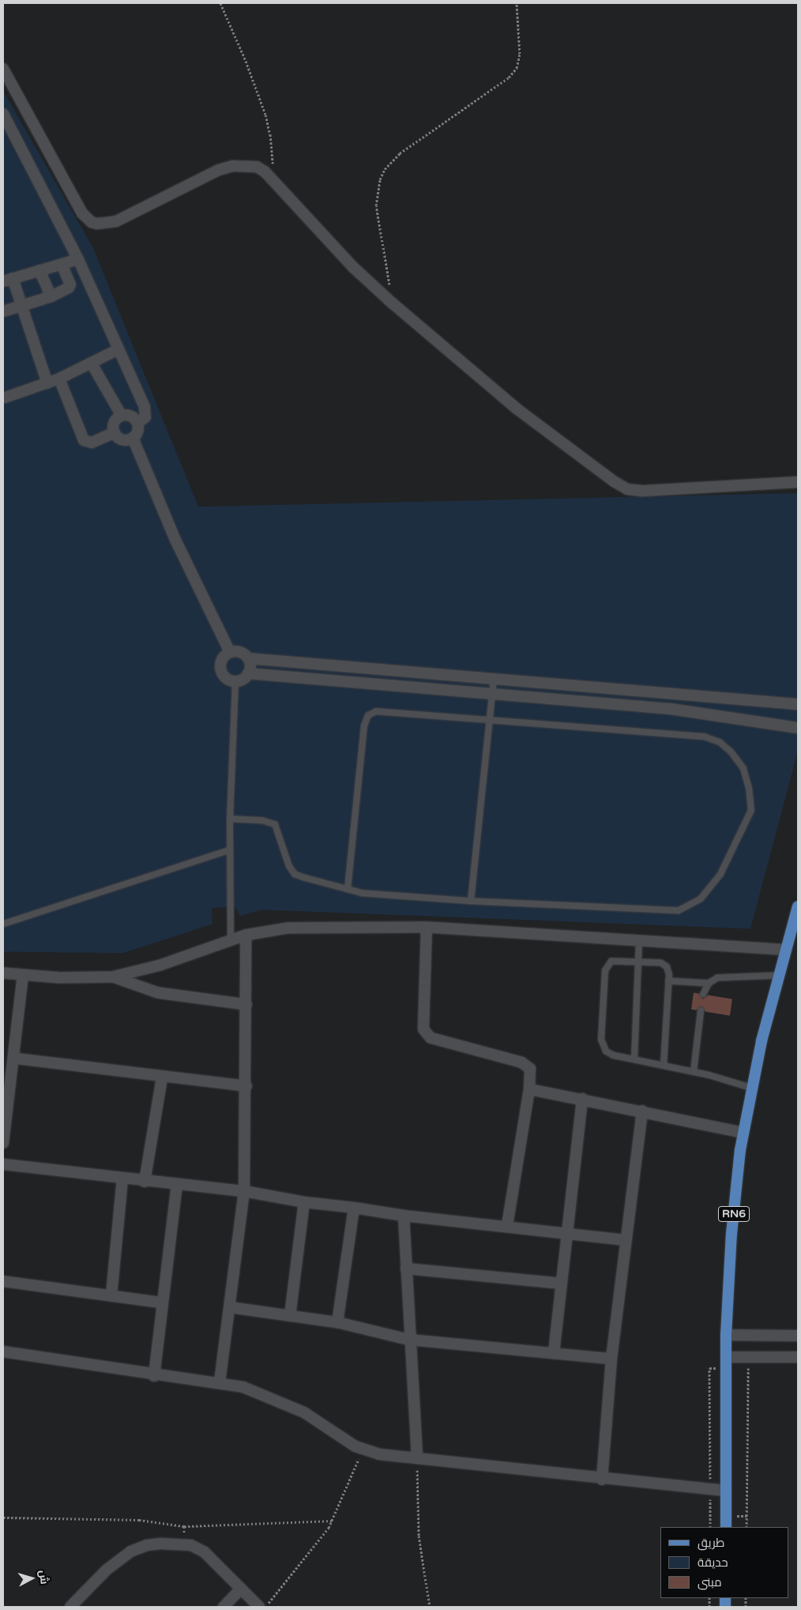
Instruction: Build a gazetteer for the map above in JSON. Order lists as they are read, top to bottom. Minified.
{"streets":{"main road":["RN6"]},"legend":["طريق","حديقة","مبنى"],"north":"right"}
